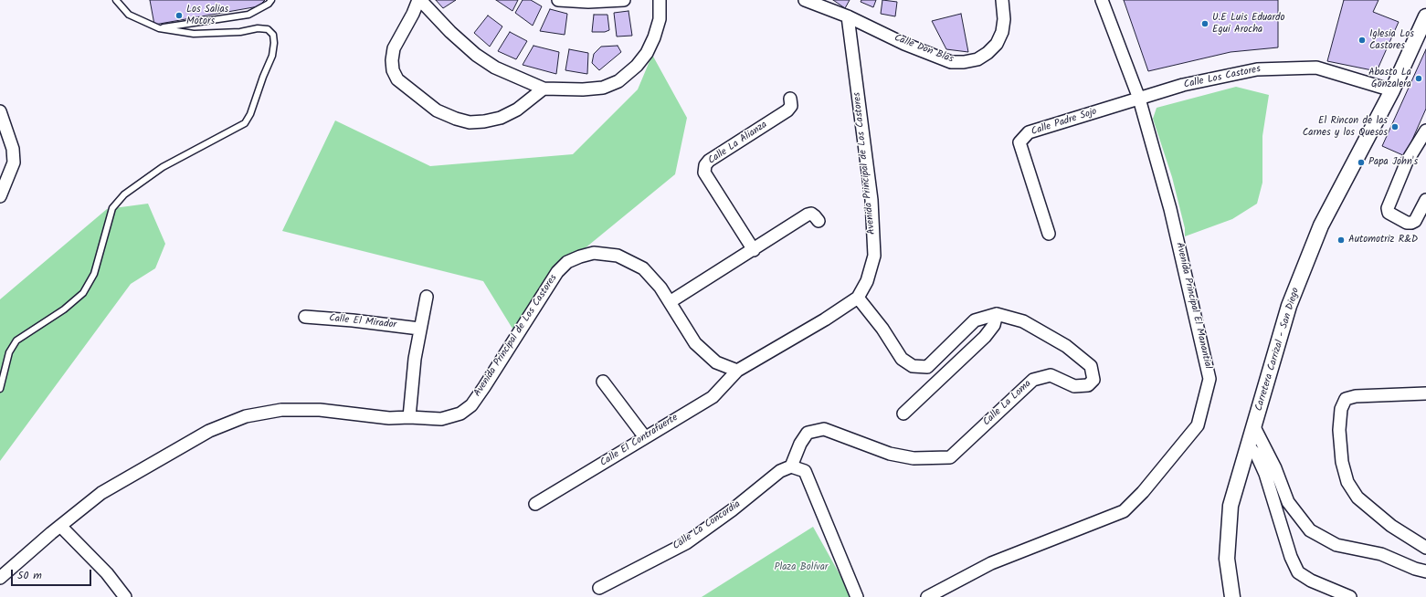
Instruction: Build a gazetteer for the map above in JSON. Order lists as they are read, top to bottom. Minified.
{"streets":{"street":["Calle Don Blas","Calle Los Castores","Calle Padre Sojo","Calle La Alianza","Avenida Principal de Los Castores","Avenida Principal El Manantial","Calle El Mirador","Carretera Carrizal - San Diego","Calle La Loma","Calle El Contrafuerte","Calle La Concordia"]},"crossings":[["Calle Don Blas","Avenida Principal de Los Castores"],["Calle Los Castores","Calle Padre Sojo"],["Calle Los Castores","Avenida Principal El Manantial"],["Calle Los Castores","Carretera Carrizal - San Diego"],["Calle Padre Sojo","Avenida Principal El Manantial"],["Avenida Principal de Los Castores","Calle El Contrafuerte"],["Calle La Loma","Calle La Concordia"]],"parks":["Plaza Bolívar"],"places":["Los Salias Motors","U.E Luis Eduardo Egui Arocha","Iglesia Los Castores","Abasto La Gonzalera","El Rincon de las Carnes y los Quesos","Papa John's","Automotriz R&D"],"scale_bar":"50 m"}
